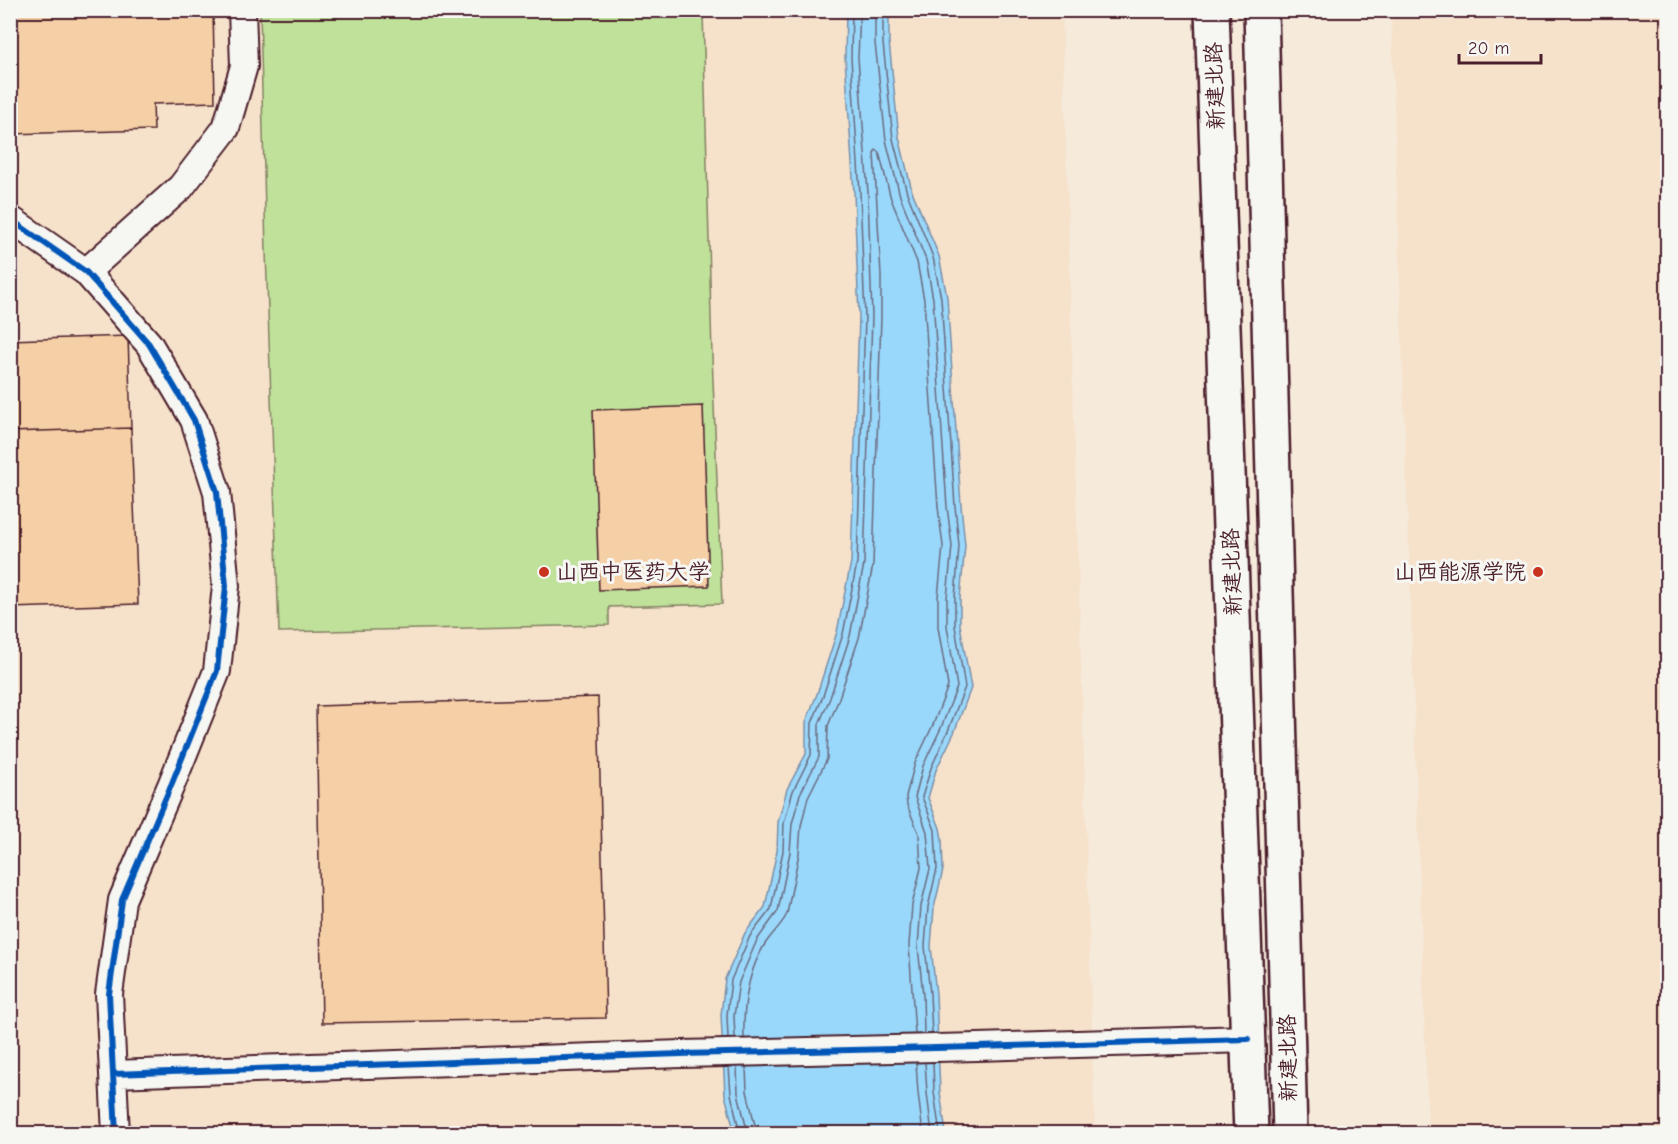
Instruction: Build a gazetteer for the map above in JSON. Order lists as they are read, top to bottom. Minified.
{"streets":{"main road":["新建北路"]},"places":["山西中医药大学","山西能源学院"],"scale_bar":"20 m"}
